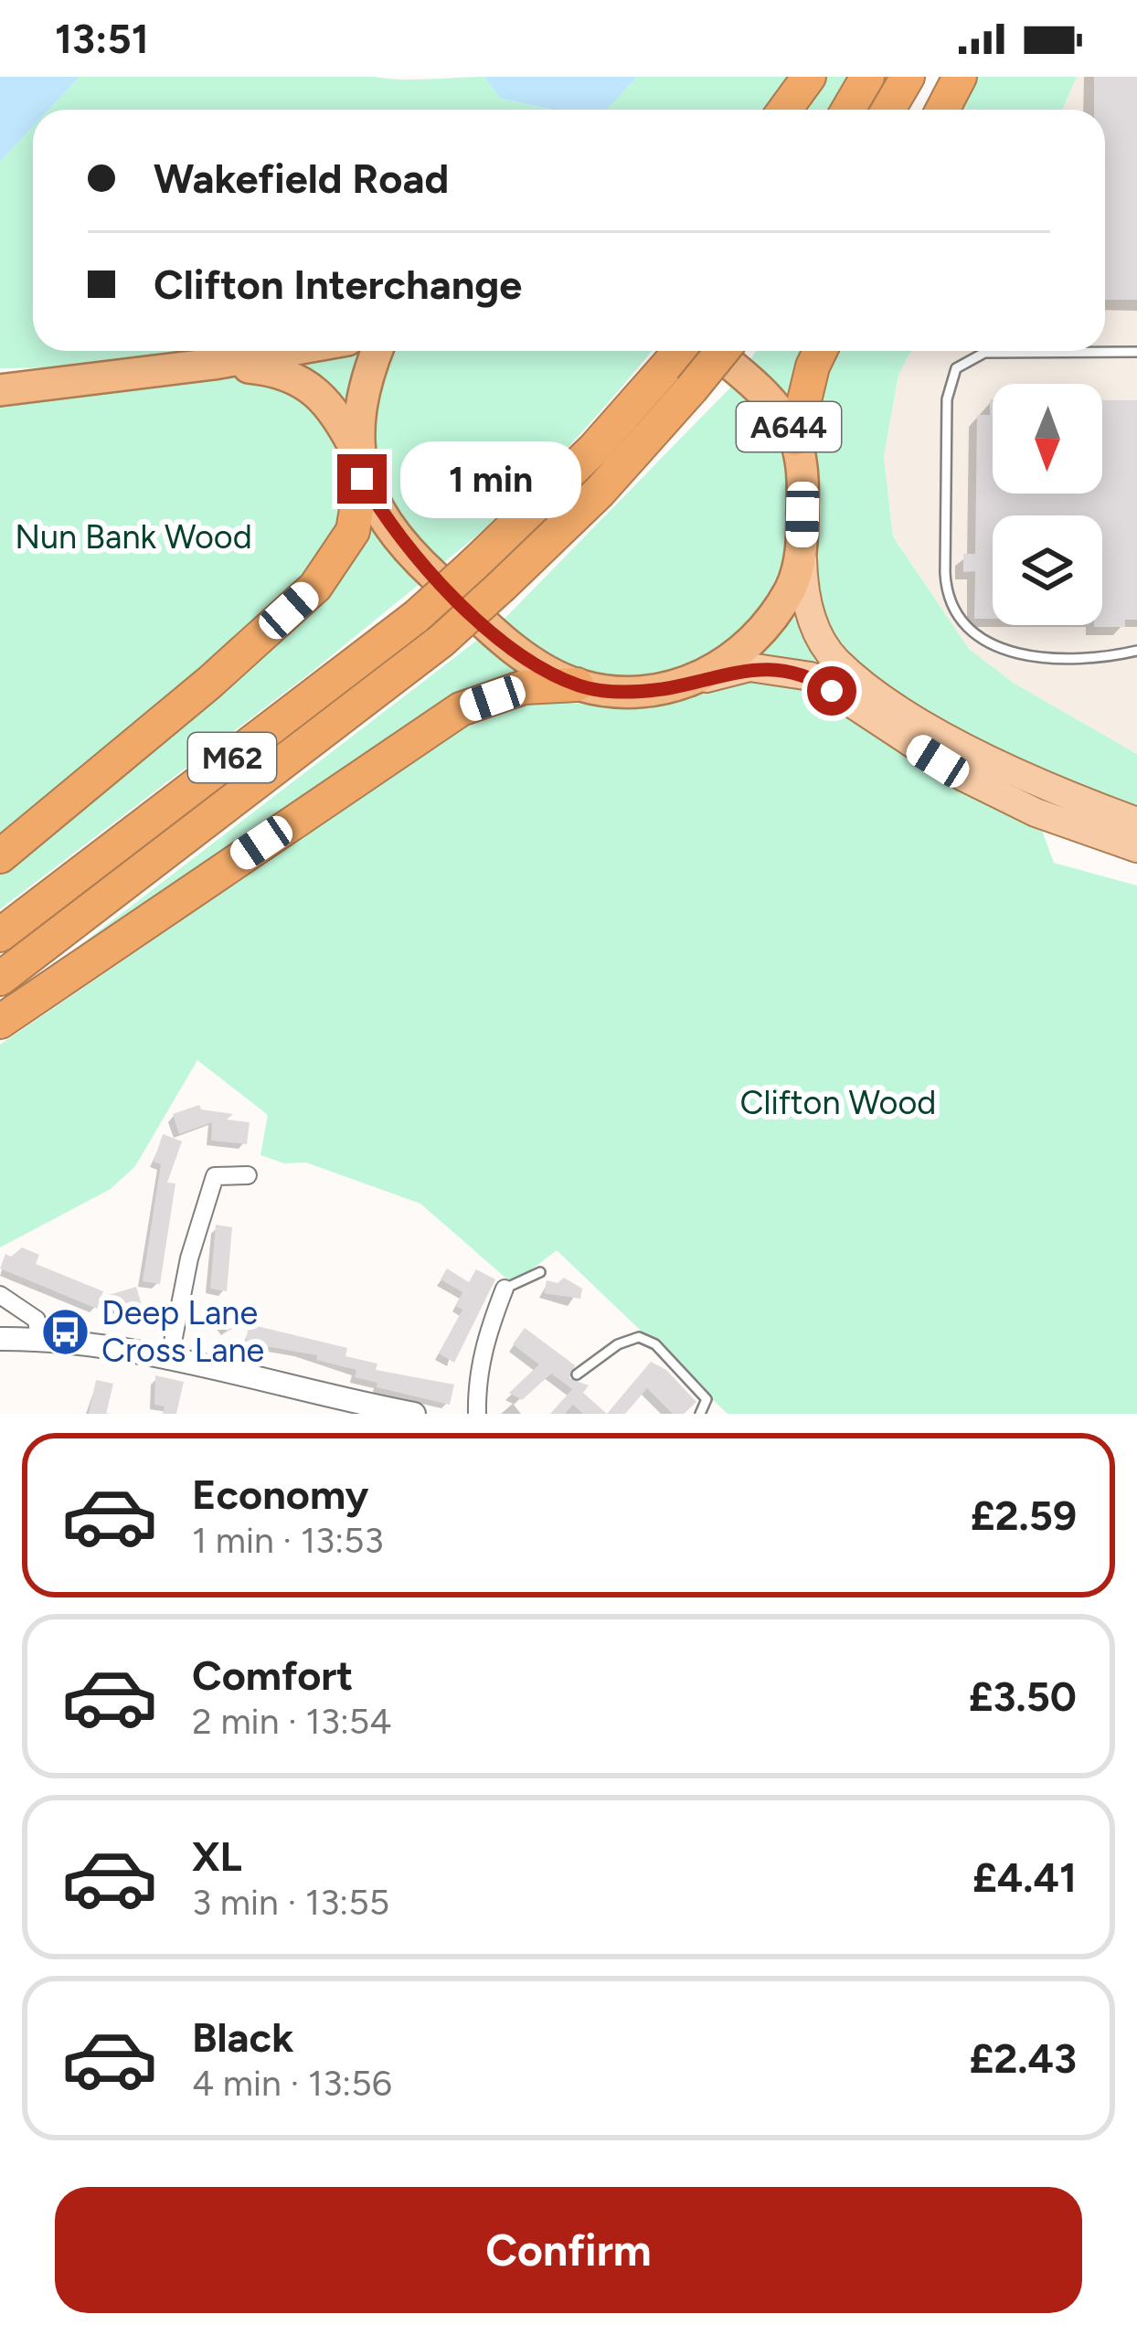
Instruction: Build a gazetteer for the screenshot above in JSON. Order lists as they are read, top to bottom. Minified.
{"streets":{"highway":["A644","M62"]},"parks":["Nun Bank Wood","Clifton Wood"],"places":{"bus stop":["Deep Lane Cross Lane"]},"north":"bottom","page":{"status":"13:51","banner":["Wakefield Road","Clifton Interchange"],"bubble":"1 min","list":[{"name":"Economy","note":"1 min · 13:53","value":"£2.59"},{"name":"Comfort","note":"2 min · 13:54","value":"£3.50"},{"name":"XL","note":"3 min · 13:55","value":"£4.41"},{"name":"Black","note":"4 min · 13:56","value":"£2.43"}],"buttons":"Confirm"}}
